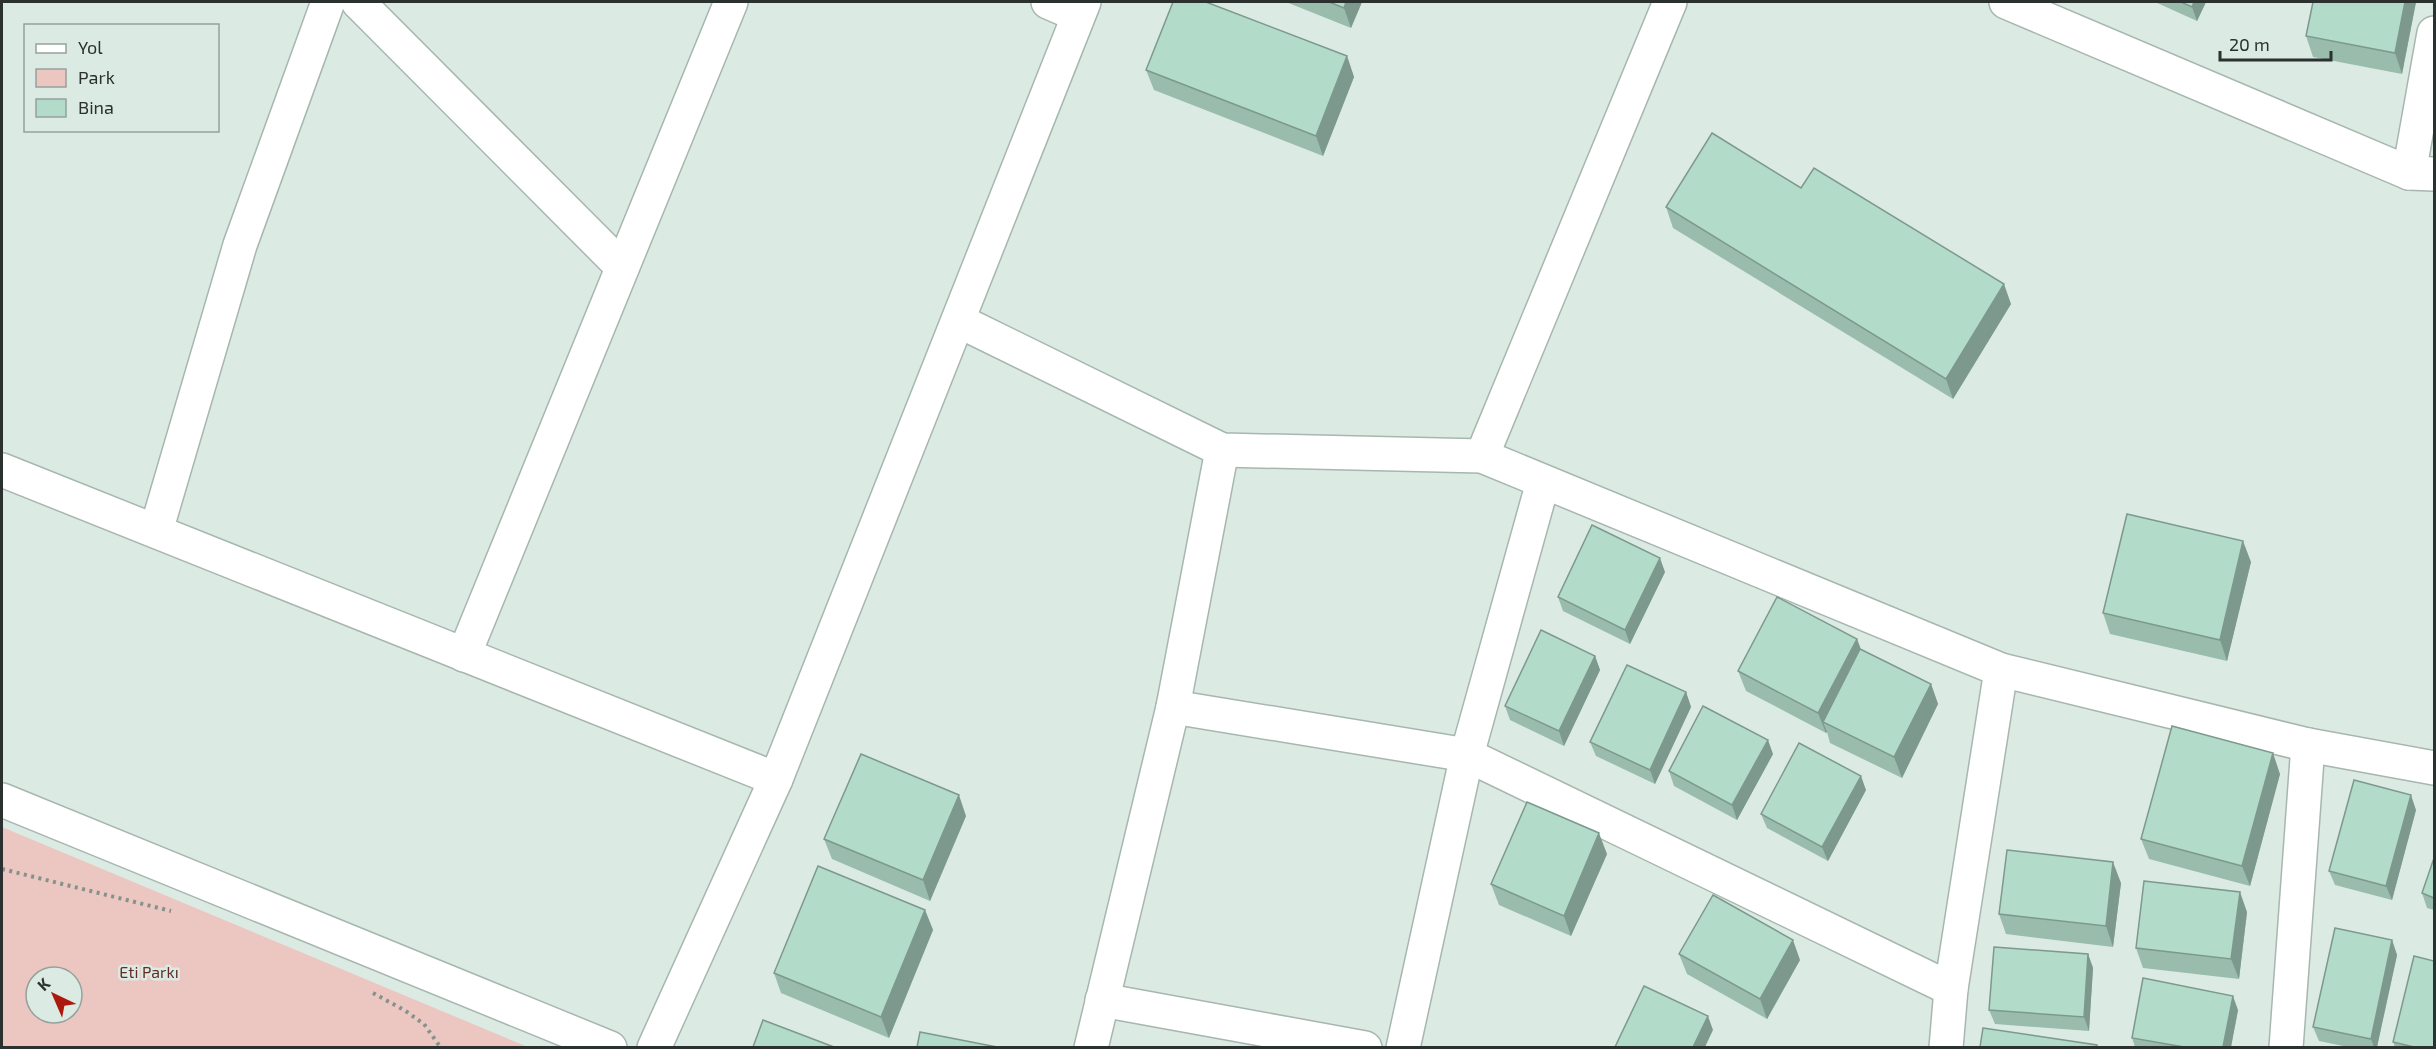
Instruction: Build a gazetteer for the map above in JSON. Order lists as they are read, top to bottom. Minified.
{"parks":["Eti Parkı"],"legend":["Yol","Park","Bina"],"scale_bar":"20 m","north":"top left"}
